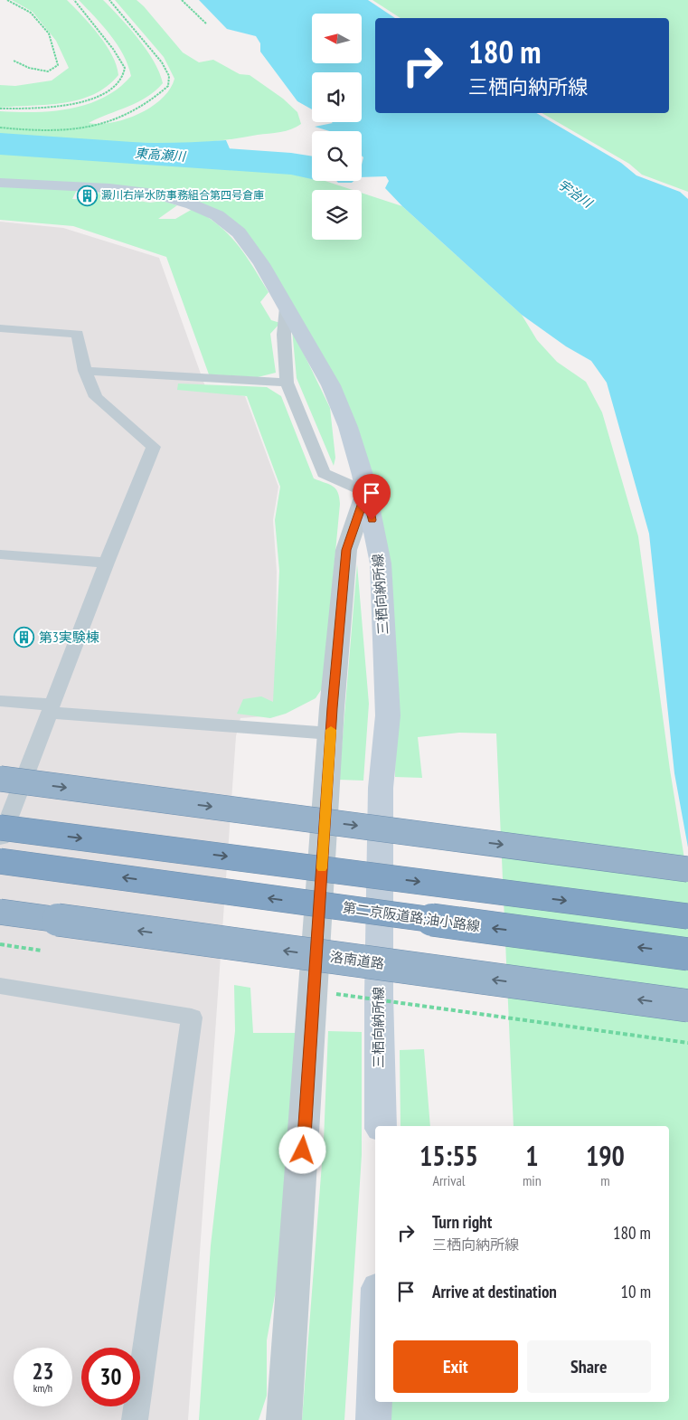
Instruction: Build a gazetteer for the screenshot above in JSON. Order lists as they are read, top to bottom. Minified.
{"streets":{"highway":["第二京阪道路;油小路線","洛南道路"],"main road":["三栖向納所線"]},"water":["東高瀬川","宇治川"],"places":{"building":["澱川右岸水防事務組合第四号倉庫","第3実験棟"]},"north":"left","page":{"turn":["180 m","三栖向納所線"],"eta":["15:55","Arrival","1","min","190","m"],"list":[{"name":"Turn right","note":"三栖向納所線","value":"180 m"},{"name":"Arrive at destination","value":"10 m"}],"buttons":["Exit","Share"],"speed":"23 km/h","limit":"30"}}
